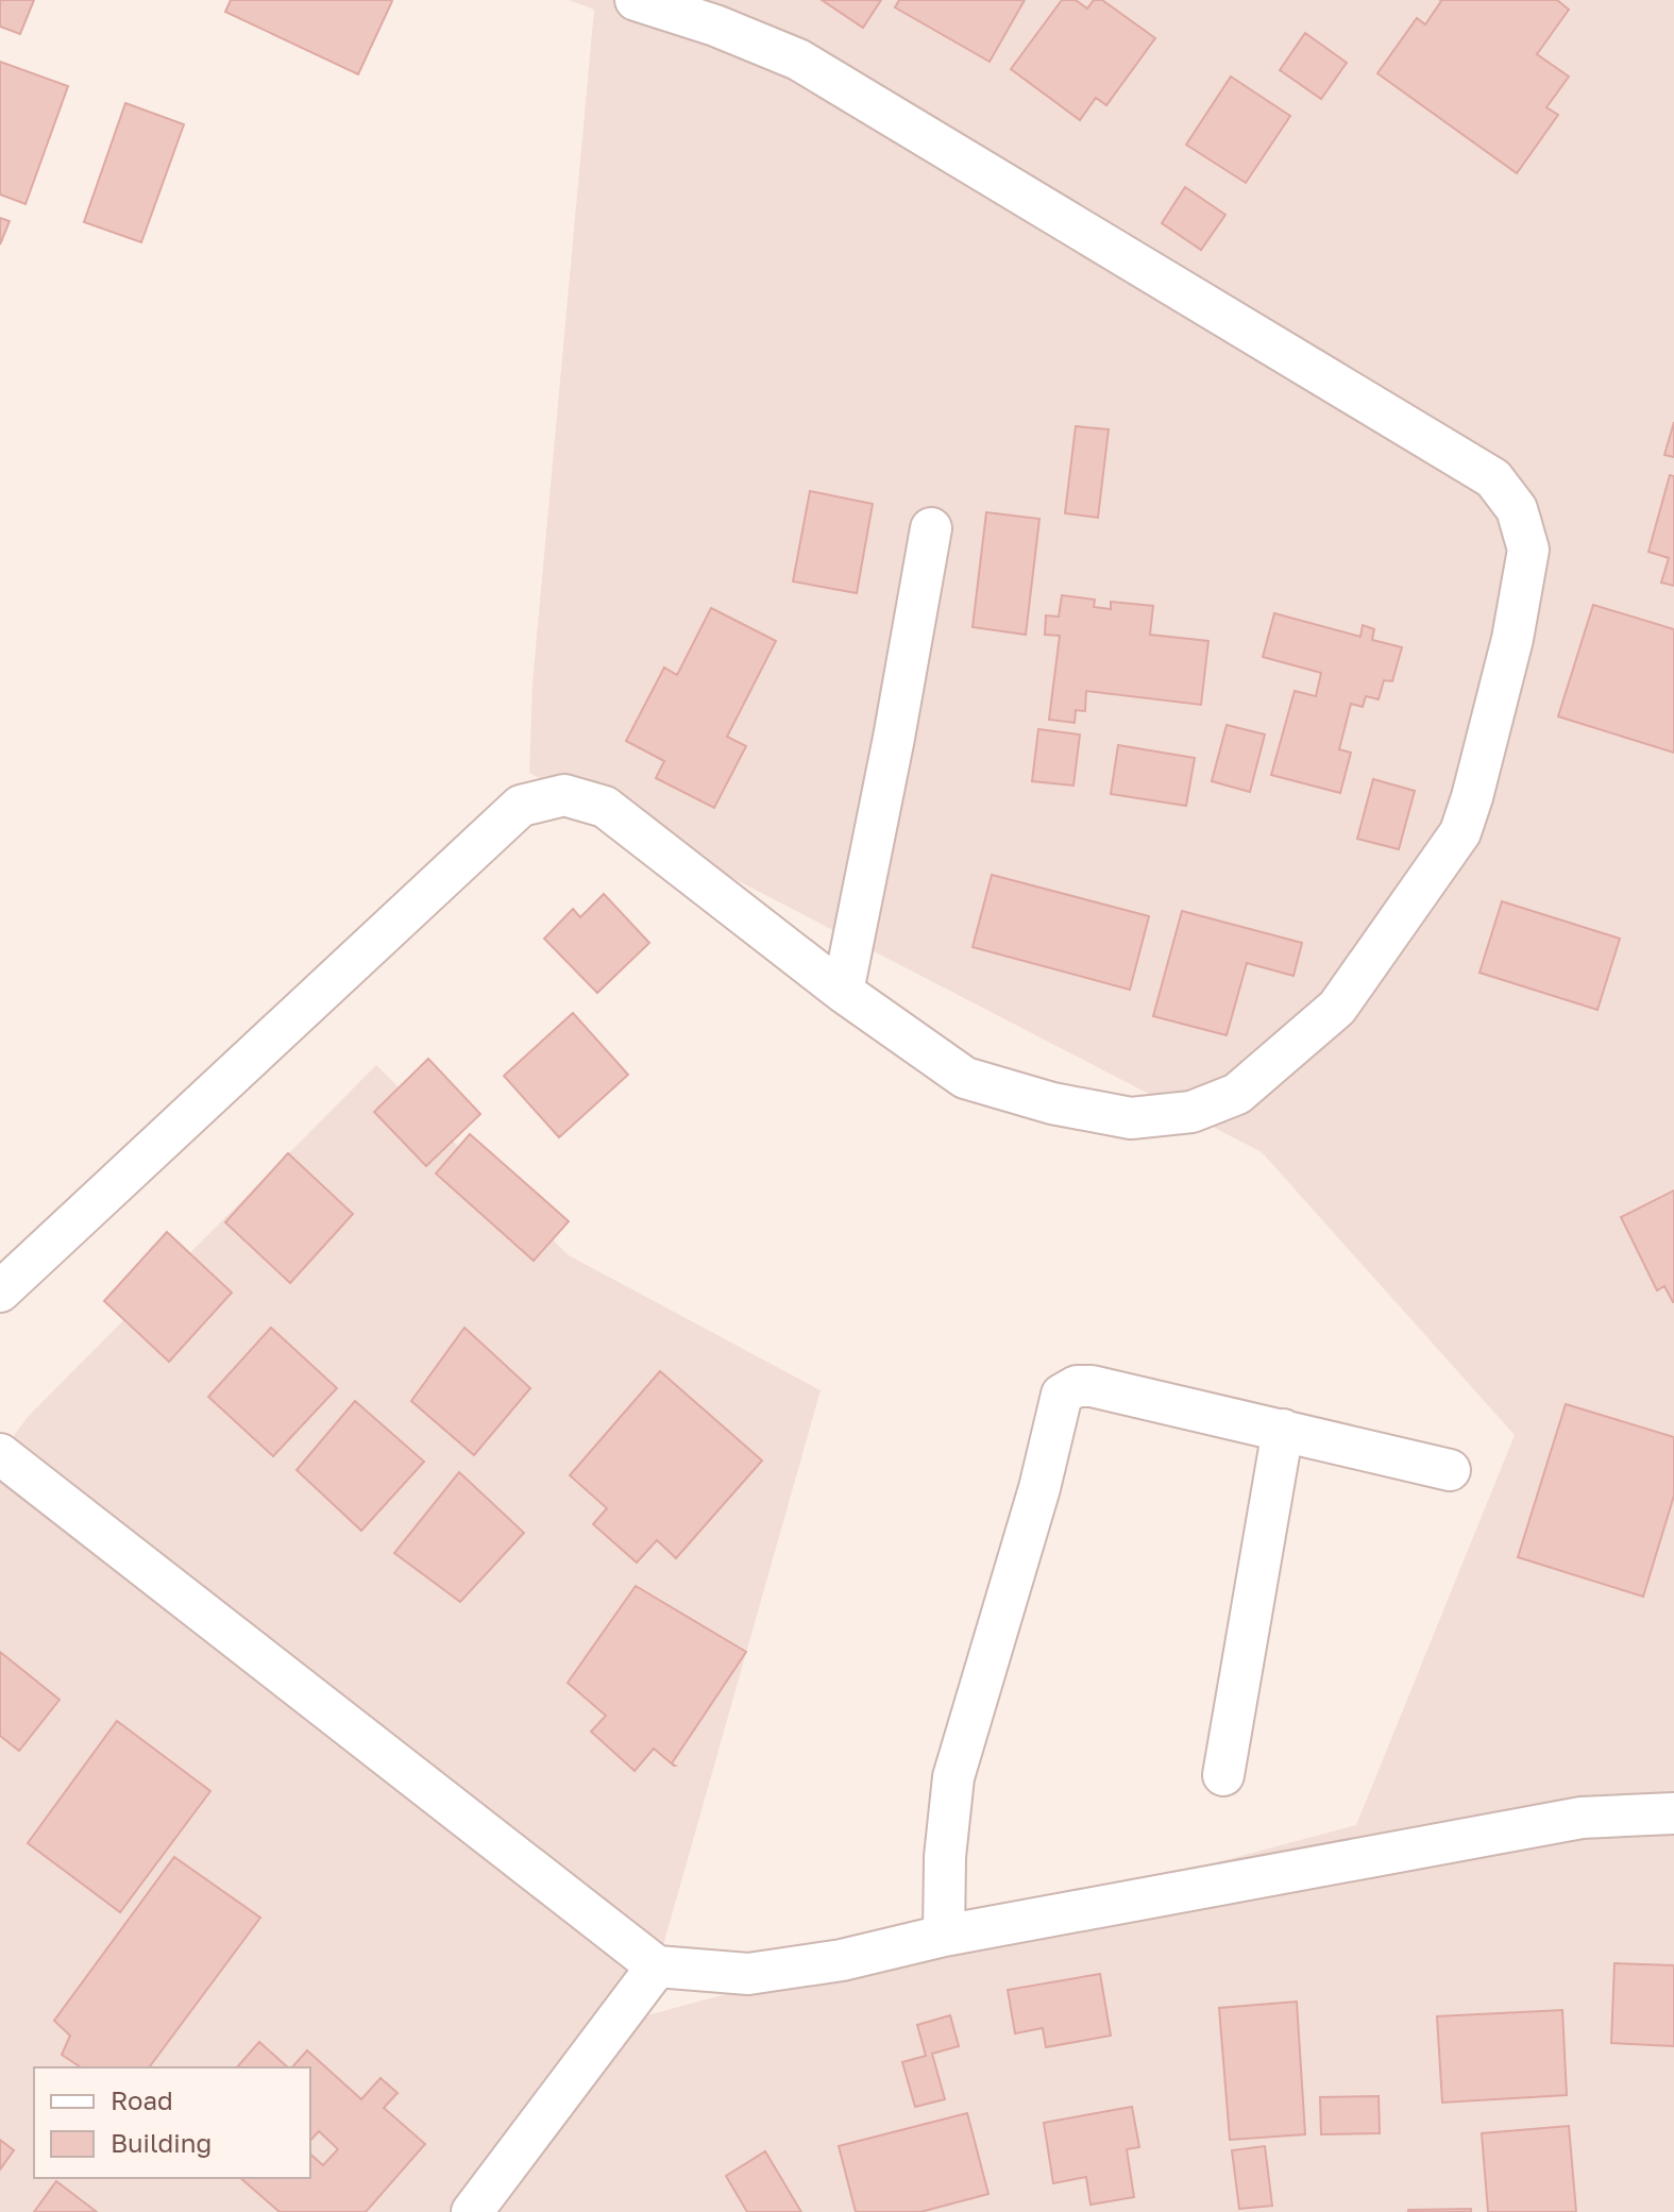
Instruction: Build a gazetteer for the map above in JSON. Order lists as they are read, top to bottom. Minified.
{"legend":["Road","Building"]}
